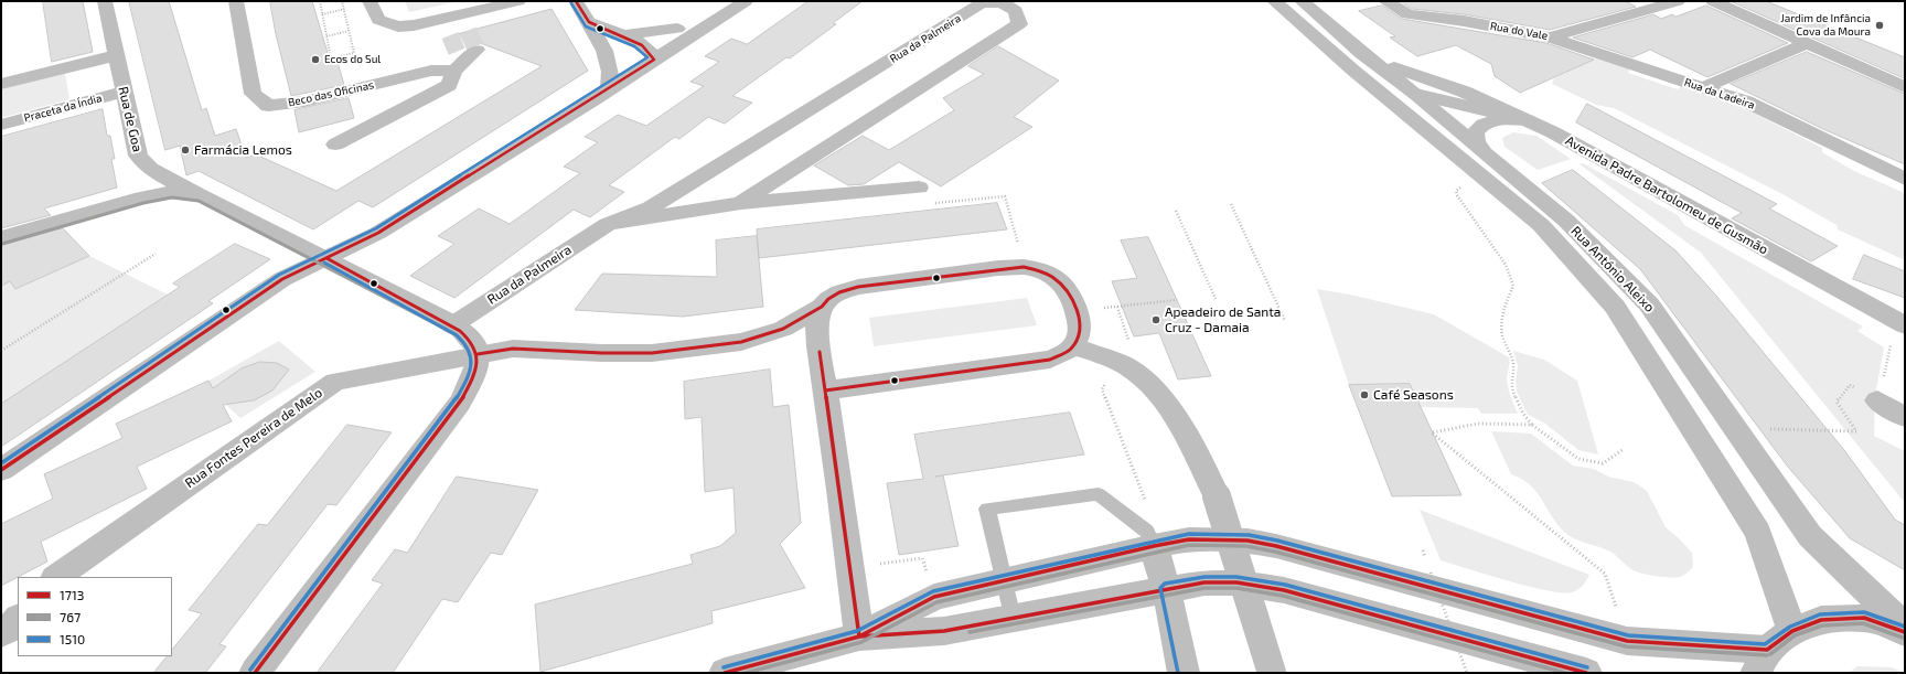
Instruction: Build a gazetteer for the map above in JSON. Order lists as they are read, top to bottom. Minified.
{"streets":{"street":["Rua do Vale","Rua da Palmeira","Beco das Oficinas","Rua da Ladeira","Praceta da Índia","Rua de Goa","Avenida Padre Bartolomeu de Gusmão","Rua António Aleixo","Rua Fontes Pereira de Melo"]},"crossings":[["Rua do Vale","Rua da Ladeira"],["Praceta da Índia","Rua de Goa"],["Avenida Padre Bartolomeu de Gusmão","Rua António Aleixo"]],"places":["Jardim de Infância Cova da Moura","Ecos do Sul","Farmácia Lemos","Apeadeiro de Santa Cruz - Damaia","Café Seasons"],"lines":["transit line 1713","transit line 1510","transit line 767"],"legend":["1713","767","1510"]}
